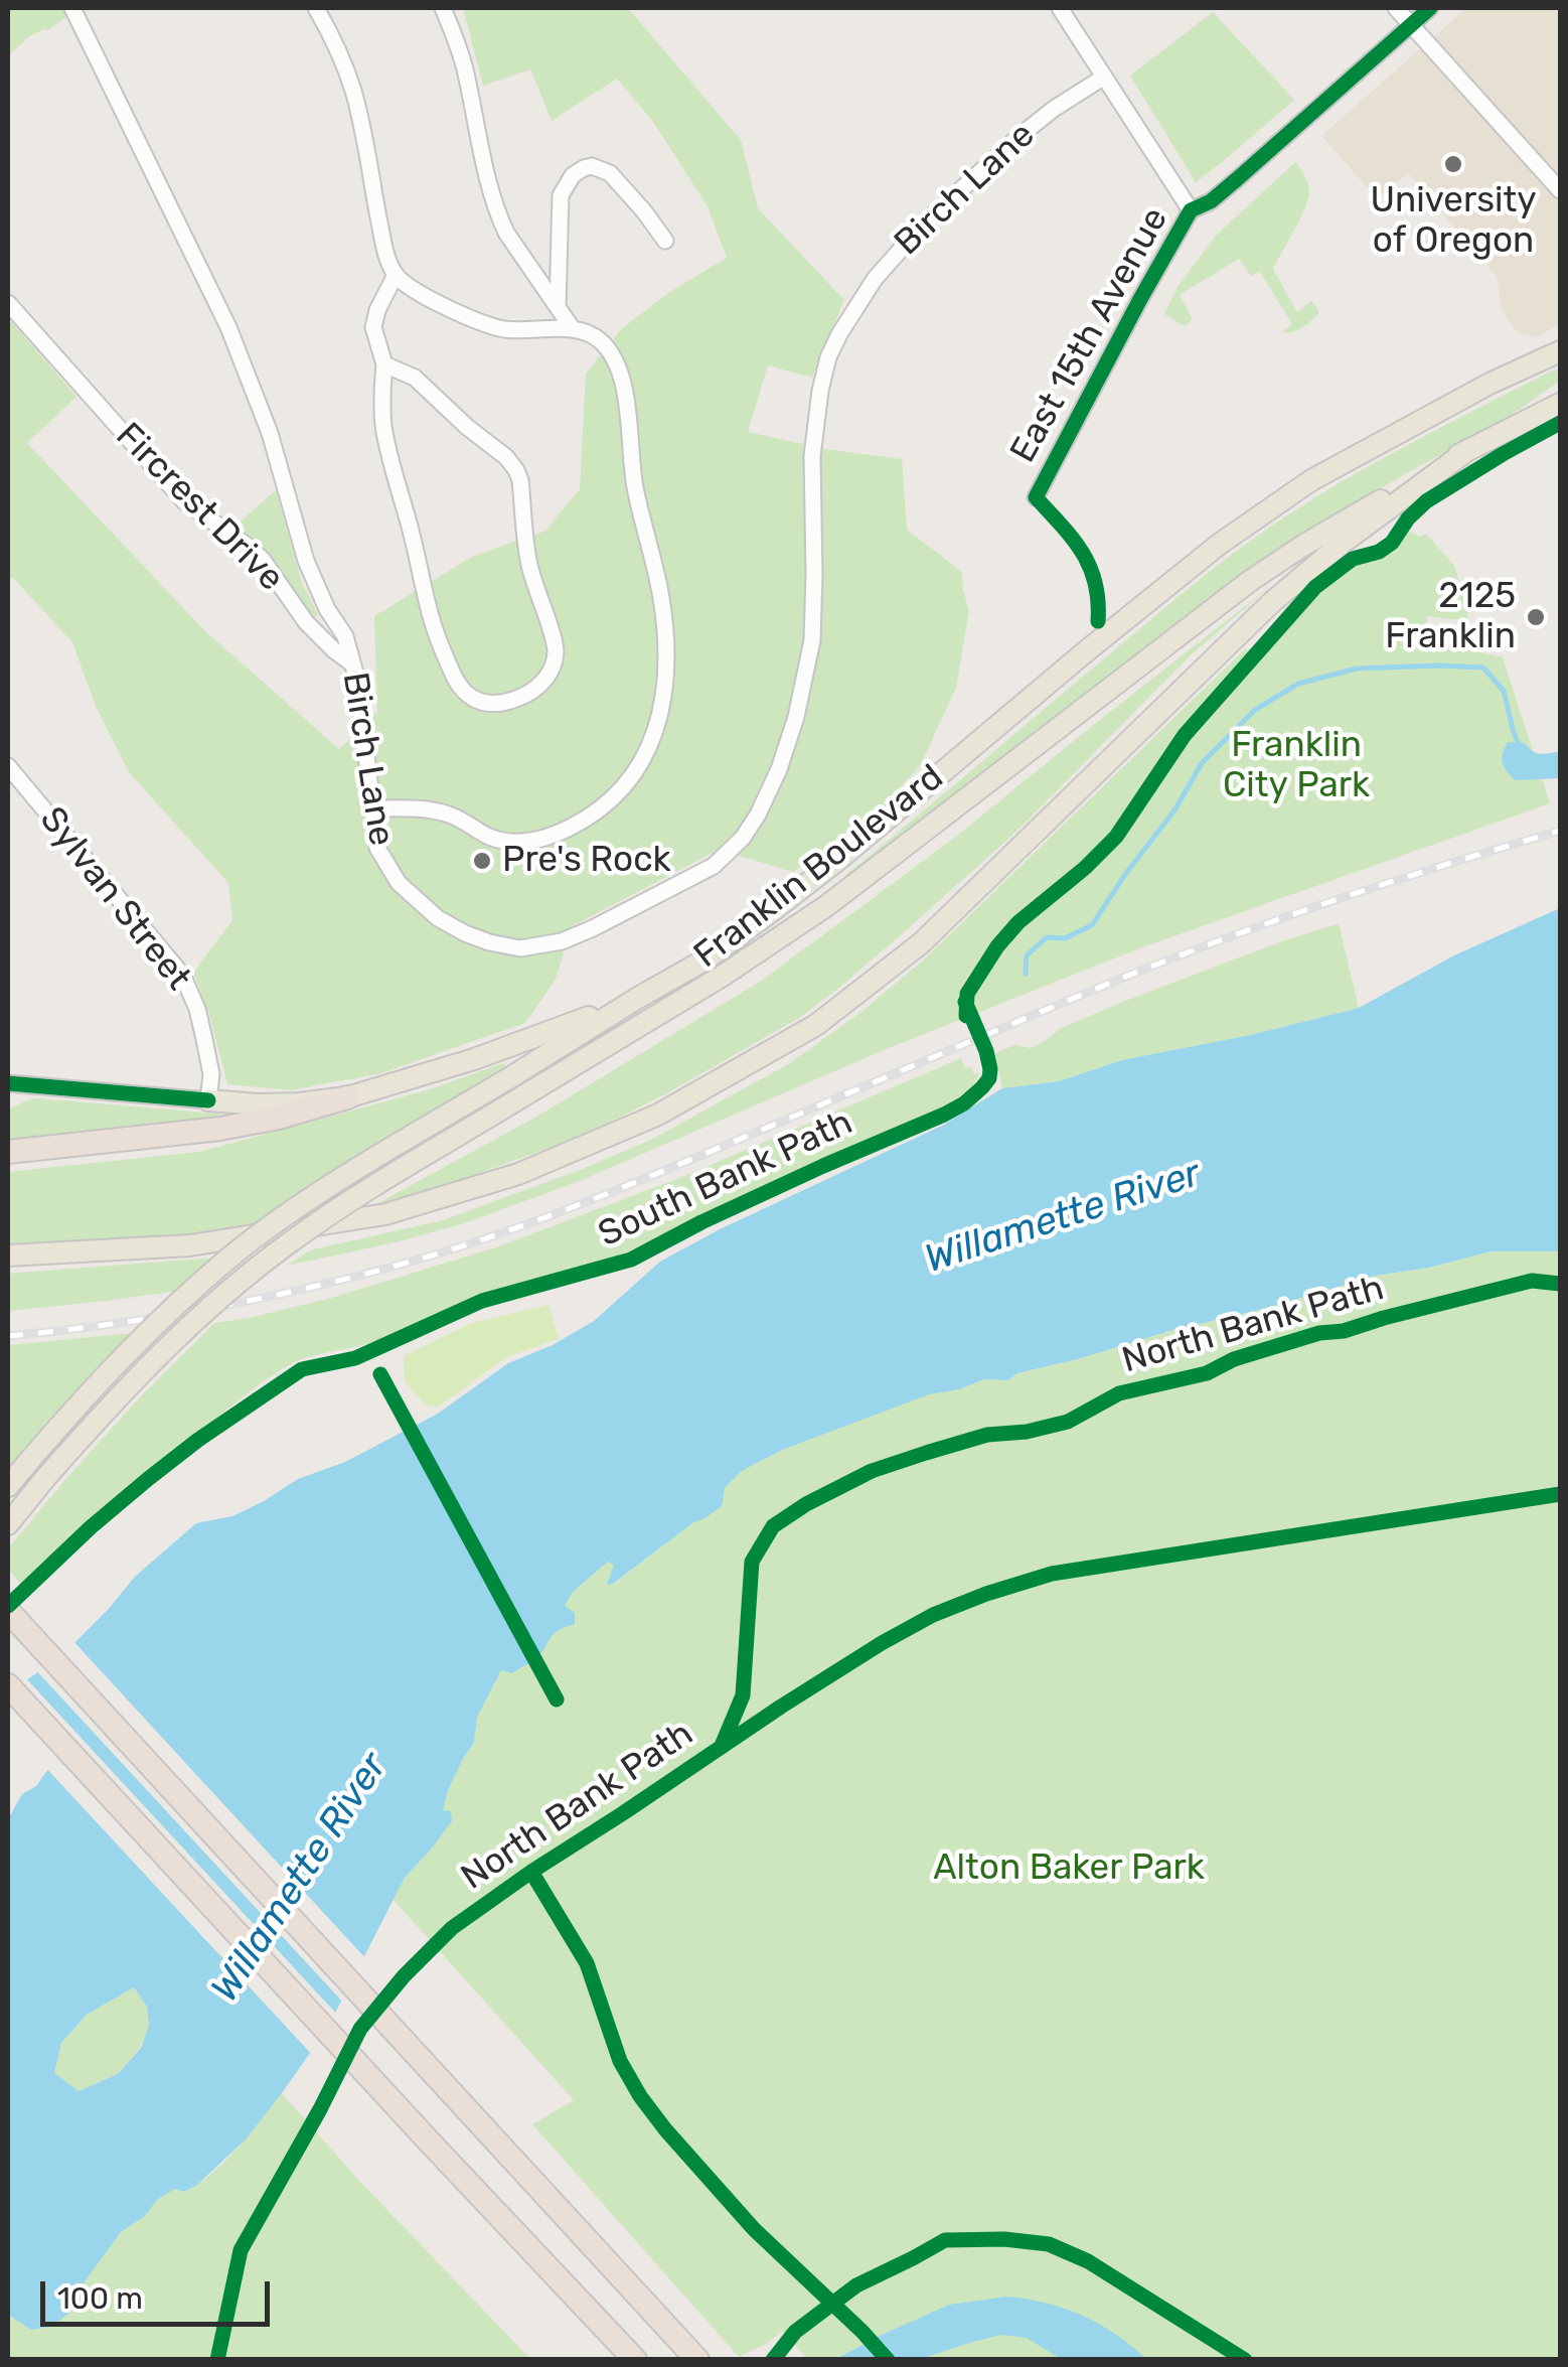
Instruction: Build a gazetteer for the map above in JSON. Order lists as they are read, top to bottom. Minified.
{"streets":{"main road":["Franklin Boulevard"],"street":["Birch Lane","East 15th Avenue","Fircrest Drive","Sylvan Street"],"cycle path":["South Bank Path","North Bank Path"]},"crossings":[["Birch Lane","Fircrest Drive"]],"water":["Willamette River"],"parks":["Franklin City Park","Alton Baker Park"],"places":["University of Oregon","2125 Franklin","Pre's Rock"],"scale_bar":"100 m"}
